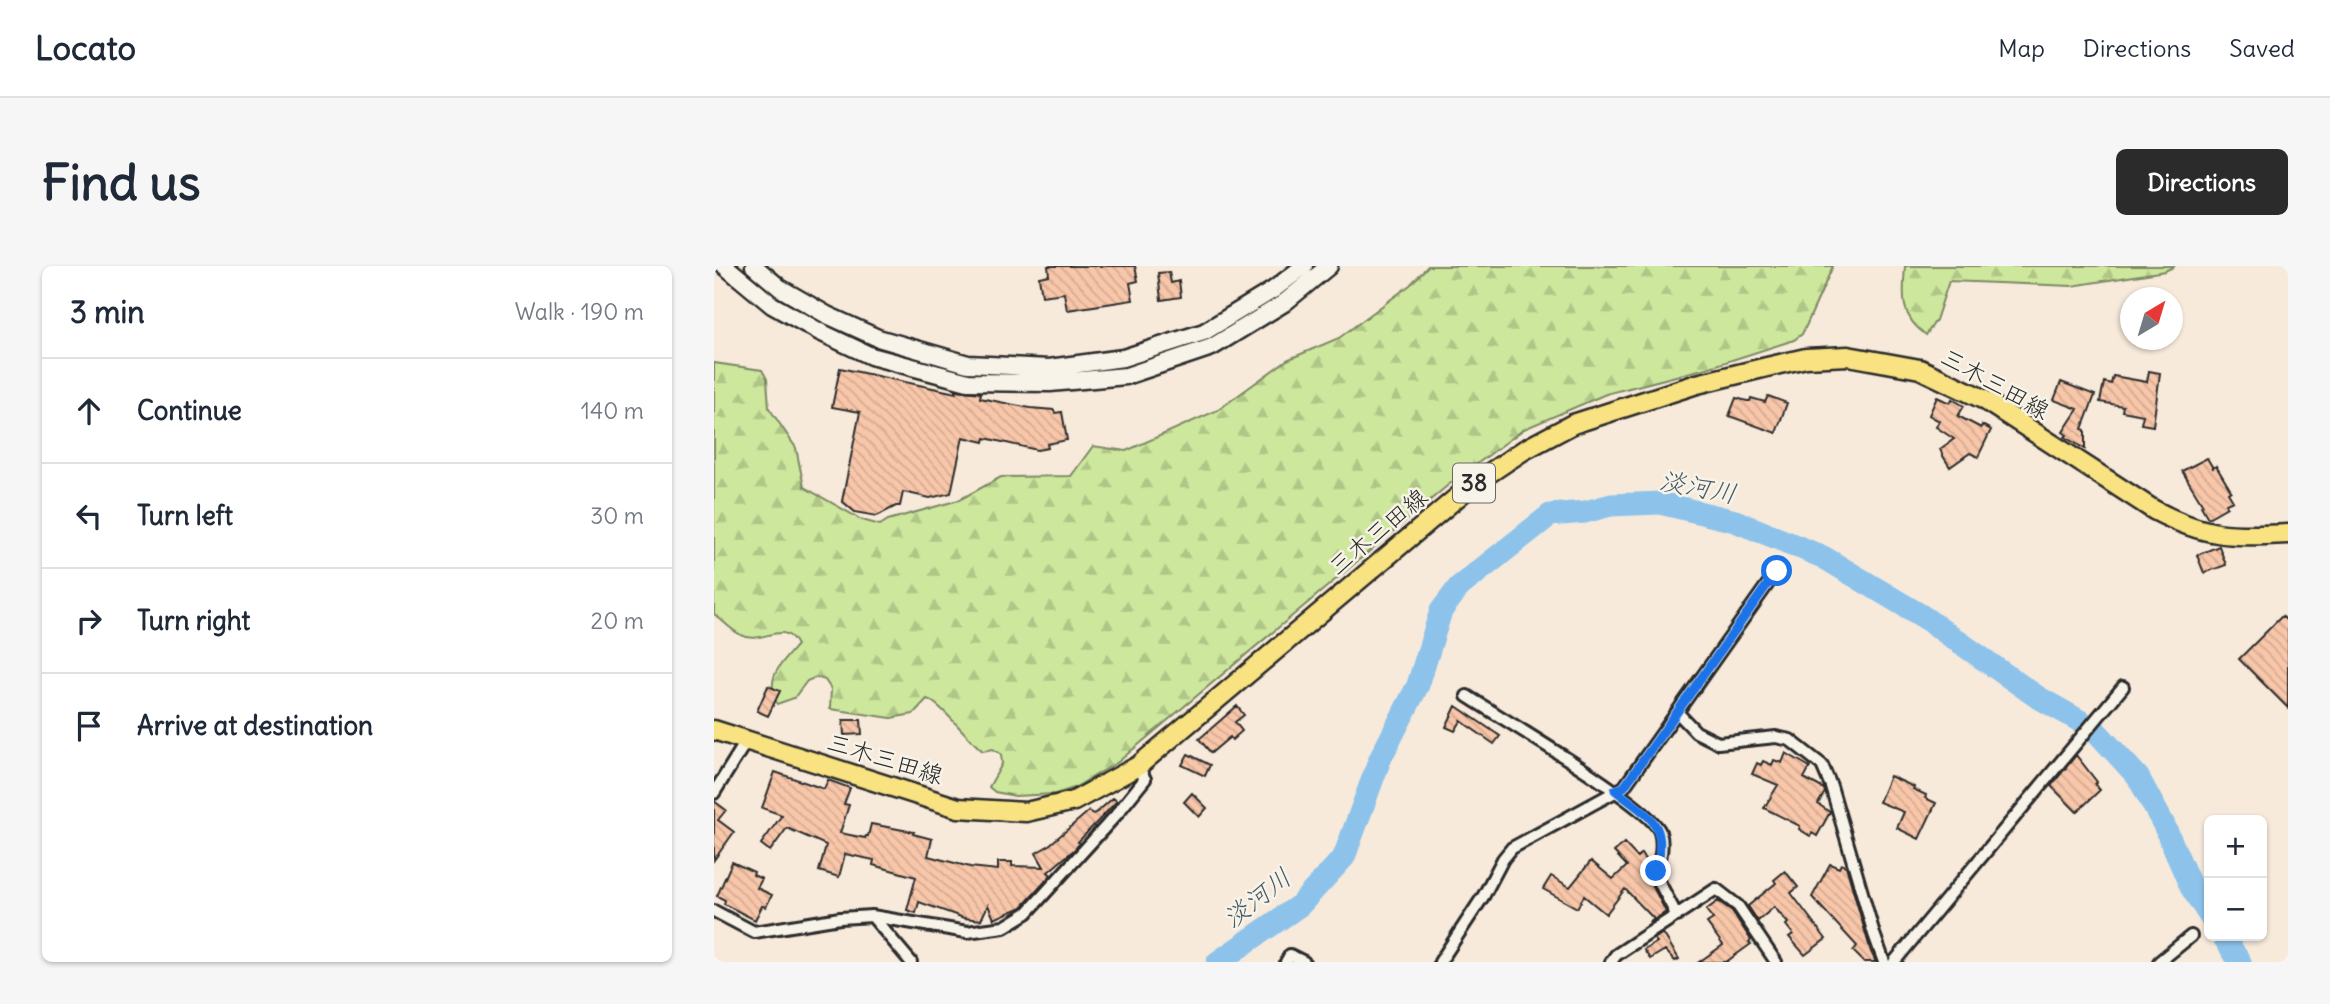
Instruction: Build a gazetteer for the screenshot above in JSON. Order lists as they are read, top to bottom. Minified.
{"streets":{"main road":["三木三田線","38"]},"water":["淡河川"],"north":"top right","page":{"header":"Locato","nav":["Map","Directions","Saved"],"buttons":"Directions","title":"Find us","heading":["3 min","Walk · 190 m"],"list":[["Continue","140 m"],["Turn left","30 m"],["Turn right","20 m"],"Arrive at destination"],"map_buttons":["+","−"]}}
